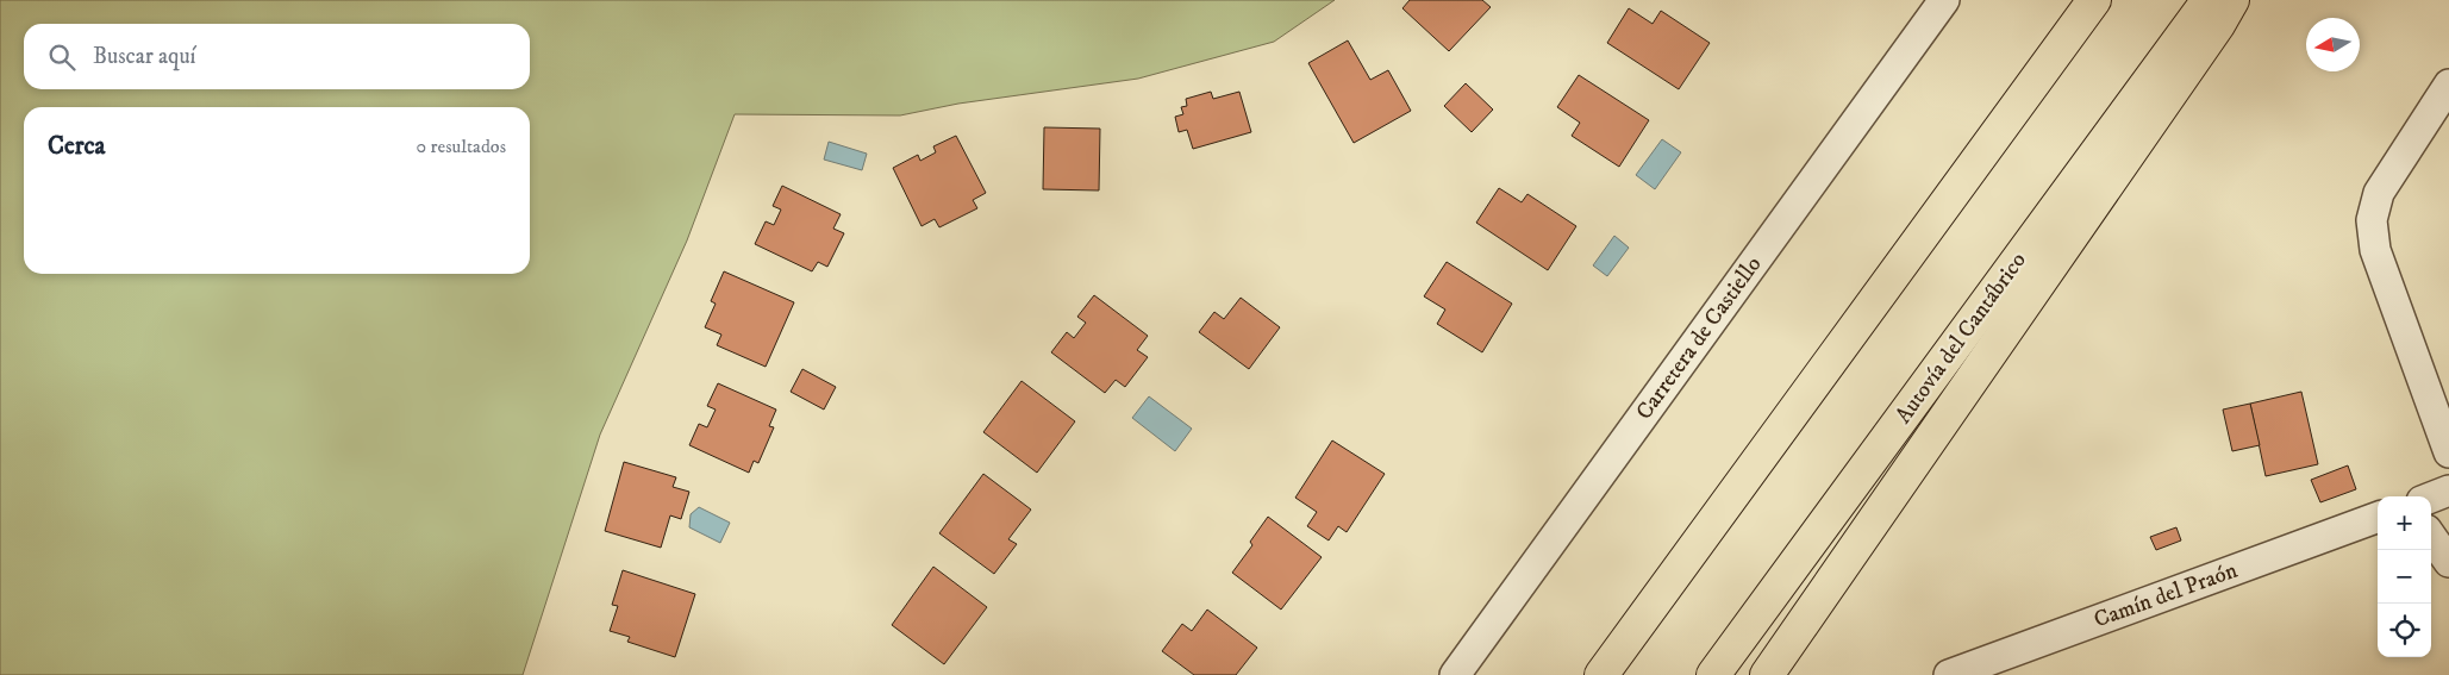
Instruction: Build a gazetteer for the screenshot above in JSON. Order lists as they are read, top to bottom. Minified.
{"streets":{"highway":["Autovía del Cantábrico"],"street":["Carretera de Castiello","Camín del Praón"]},"north":"left","page":{"search":"Buscar aquí","heading":["Cerca","0 resultados"],"map_buttons":["+","−"]}}
